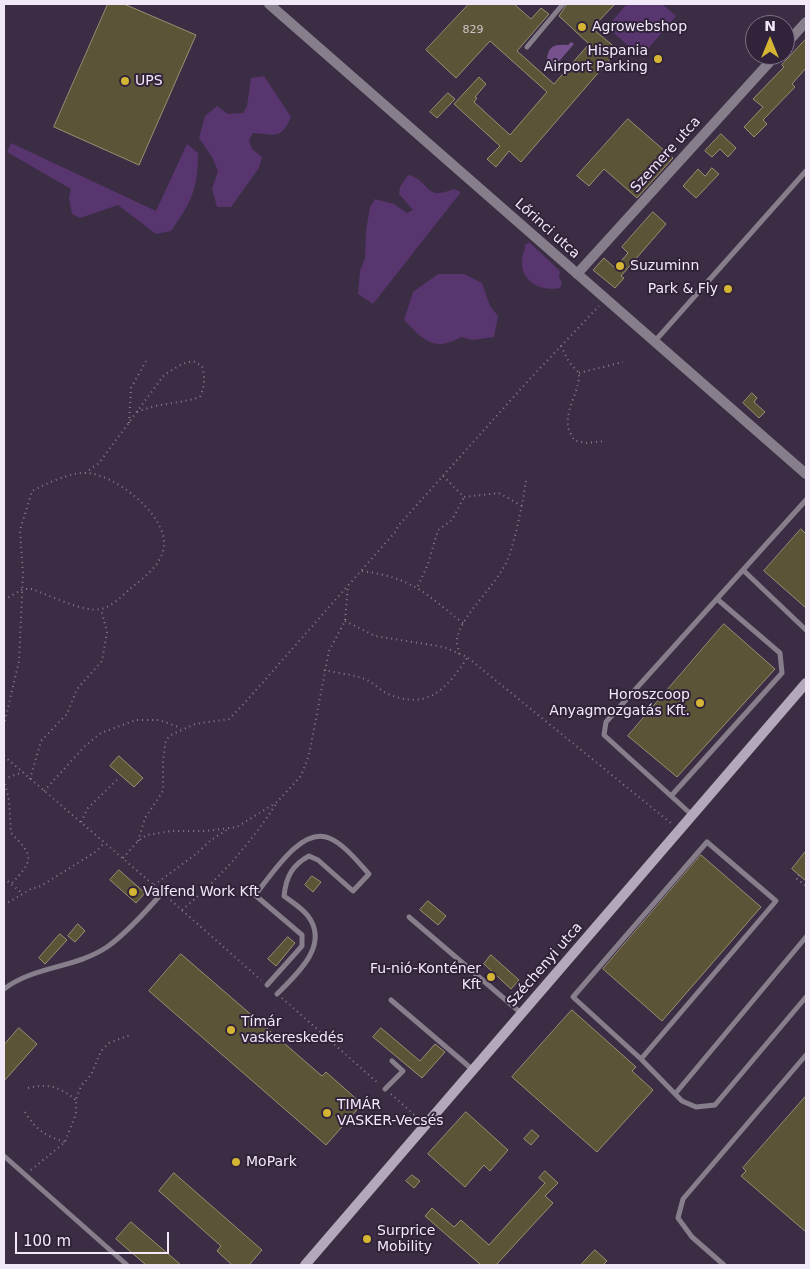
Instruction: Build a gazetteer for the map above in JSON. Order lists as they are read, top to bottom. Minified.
{"streets":{"street":["Szemere utca","Lőrinci utca","Széchenyi utca"]},"crossings":[["Szemere utca","Lőrinci utca"]],"places":["Agrowebshop","Hispania Airport Parking","UPS","Suzuminn","Park & Fly","Horoszcoop Anyagmozgatás Kft.","Valfend Work Kft","Fu-nió-Konténer Kft","Tímár vaskereskedés","TIMÁR VASKER-Vecsés","MoPark","Surprice Mobility"],"house_numbers":["829"],"scale_bar":"100 m","north":"top"}
